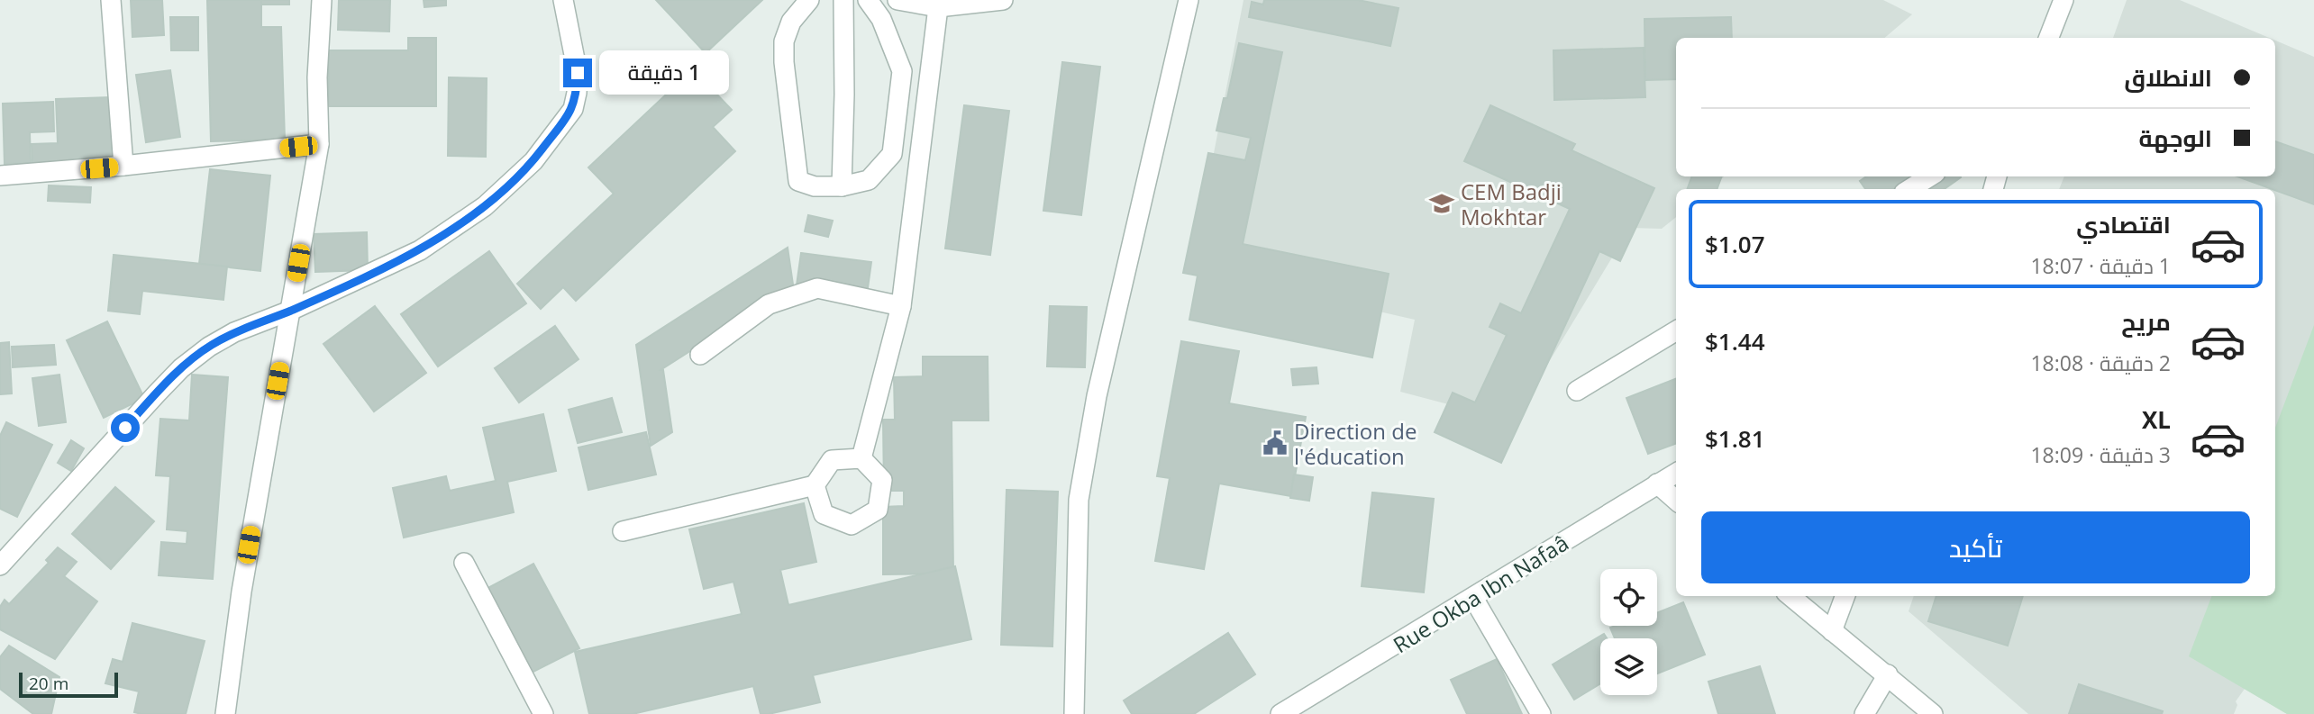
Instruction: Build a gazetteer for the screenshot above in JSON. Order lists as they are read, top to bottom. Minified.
{"streets":{"street":["Rue Okba Ibn Nafaâ"]},"places":{"school or university":["CEM Badji Mokhtar"],"public building":["Direction de l'éducation"]},"scale_bar":"20 m","page":{"banner":["الانطلاق","الوجهة"],"bubble":"1 دقيقة","list":[{"name":"اقتصادي","note":"1 دقيقة · 18:07","value":"$1.07"},{"name":"مريح","note":"2 دقيقة · 18:08","value":"$1.44"},{"name":"XL","note":"3 دقيقة · 18:09","value":"$1.81"}],"buttons":"تأكيد","scale":"20 m"}}
